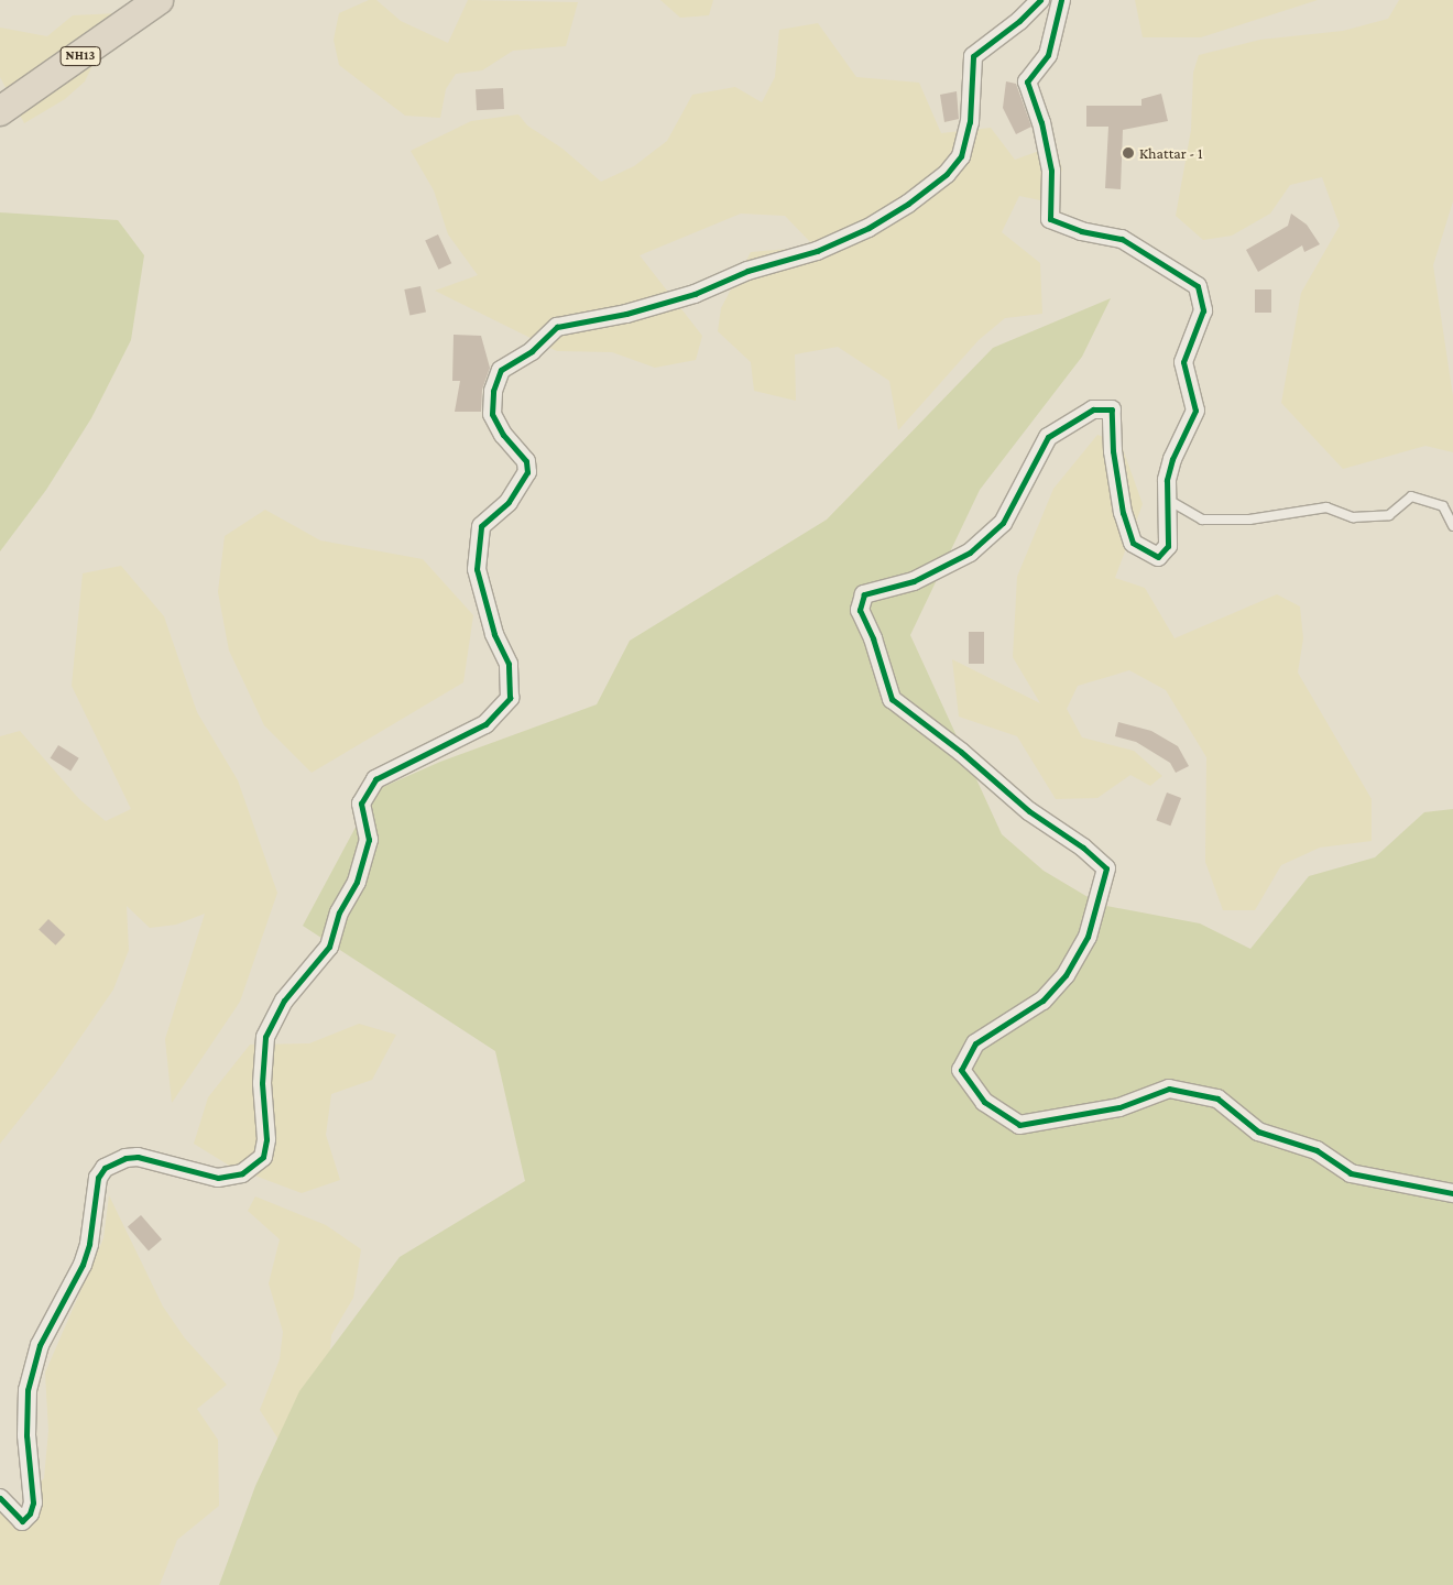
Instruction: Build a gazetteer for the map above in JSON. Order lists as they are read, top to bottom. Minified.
{"streets":{"highway":["NH13"]},"places":["Khattar - 1"]}
